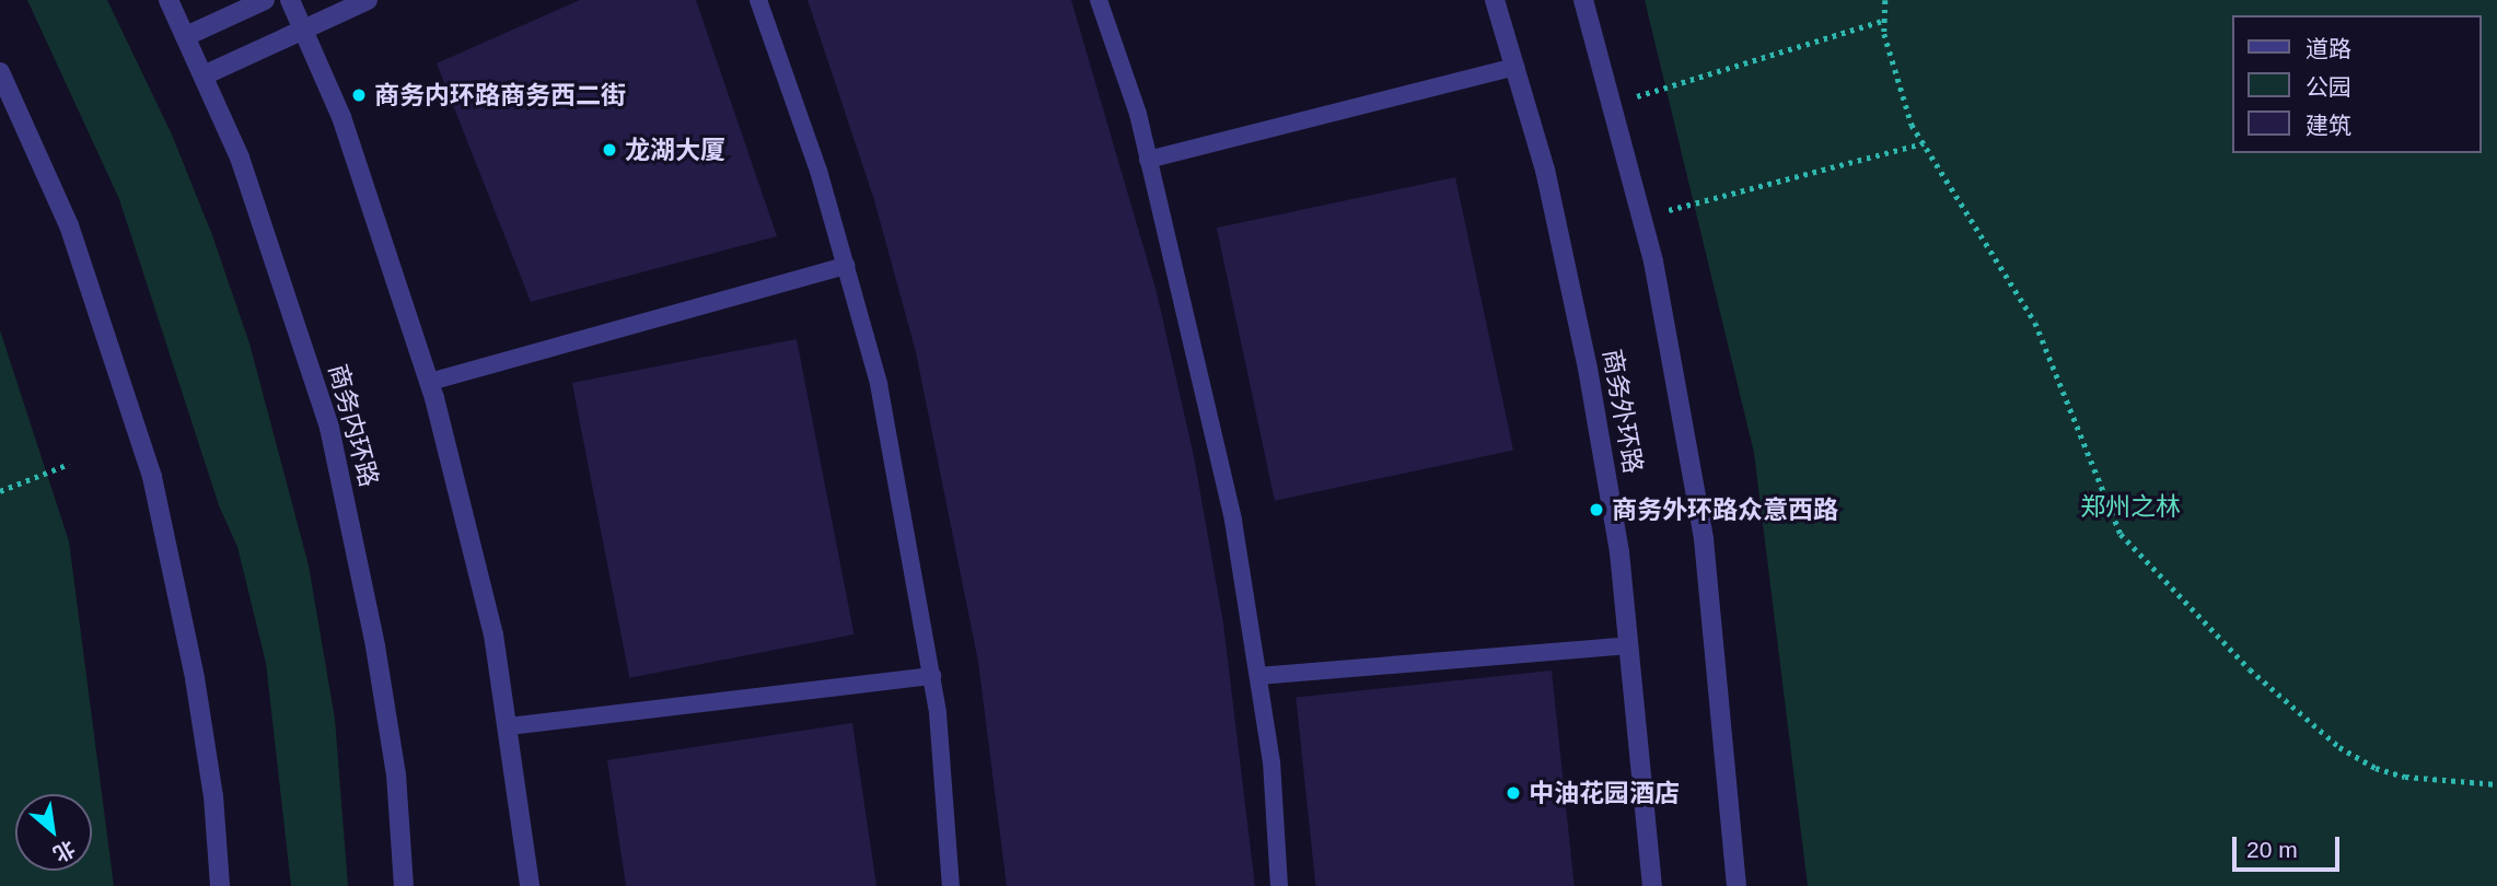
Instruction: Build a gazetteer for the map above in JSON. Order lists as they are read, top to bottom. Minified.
{"streets":{"street":["商务外环路","商务内环路"]},"parks":["郑州之林"],"places":["商务内环路商务西二街","龙湖大厦","商务外环路众意西路","中油花园酒店"],"legend":["道路","公园","建筑"],"scale_bar":"20 m","north":"bottom right"}
